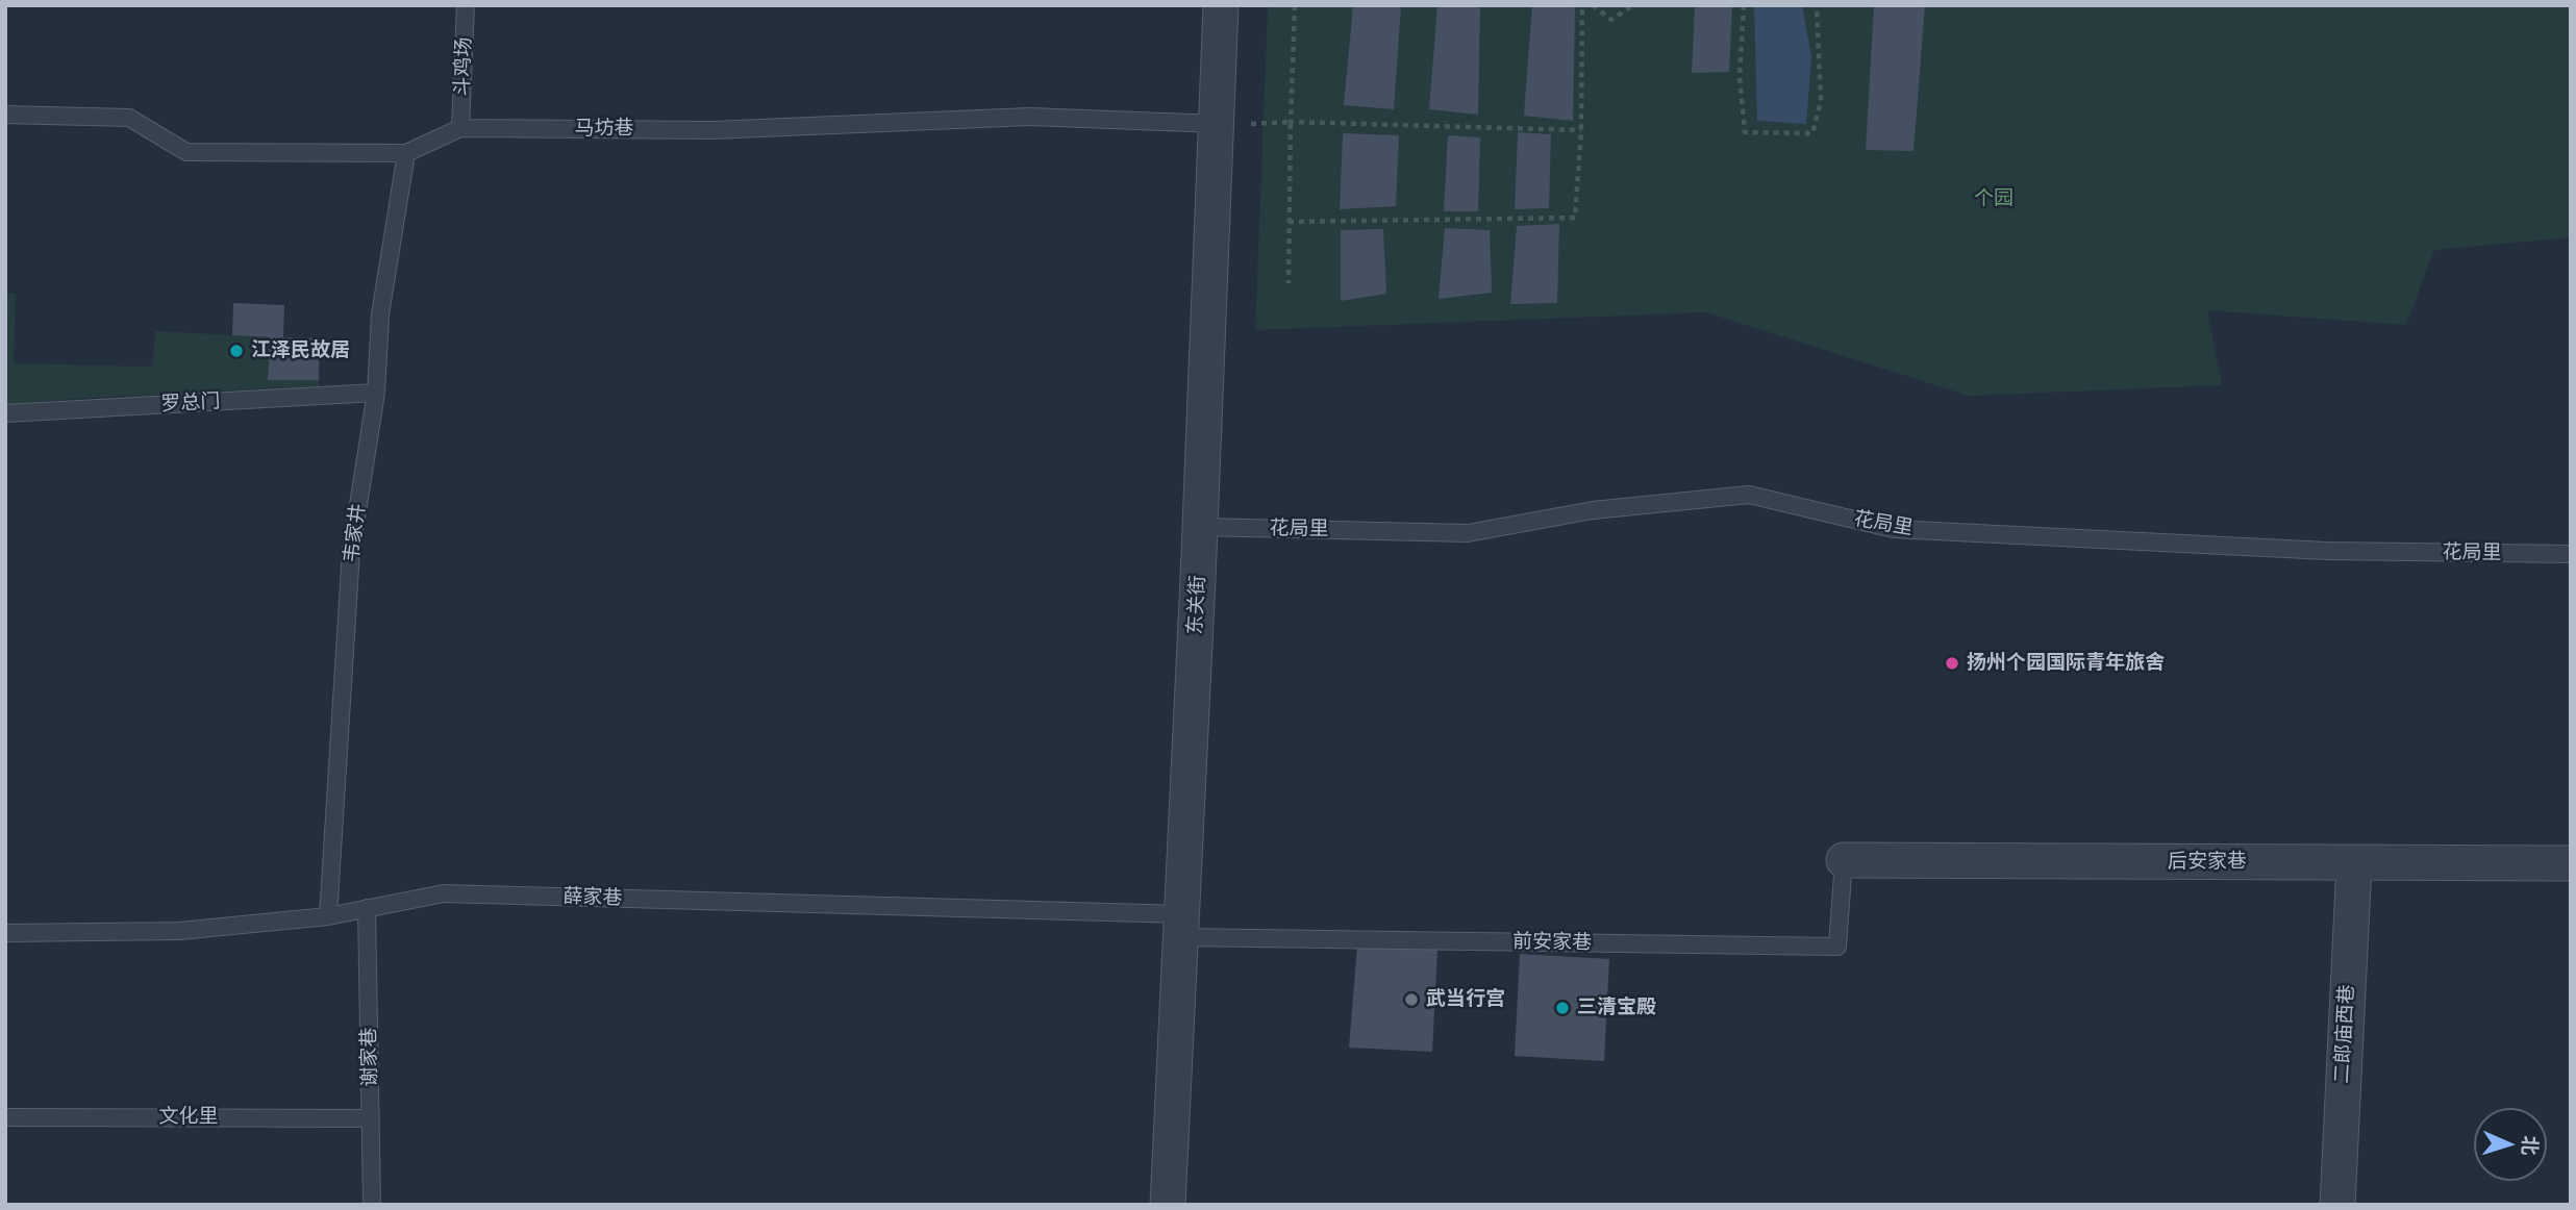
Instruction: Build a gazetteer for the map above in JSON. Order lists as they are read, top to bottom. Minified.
{"streets":{"street":["东关街","后安家巷","二郎庙西巷"],"lane":["斗鸡场","马坊巷","罗总门","花局里","韦家井","薛家巷","前安家巷","谢家巷","文化里"]},"crossings":[["斗鸡场","马坊巷"],["马坊巷","韦家井"],["马坊巷","东关街"],["罗总门","韦家井"],["花局里","东关街"],["韦家井","薛家巷"],["东关街","薛家巷"],["东关街","前安家巷"],["后安家巷","前安家巷"],["后安家巷","二郎庙西巷"],["薛家巷","前安家巷"],["薛家巷","谢家巷"],["谢家巷","文化里"]],"parks":["个园"],"places":["江泽民故居","扬州个园国际青年旅舍","武当行宫","三清宝殿"],"north":"right"}
